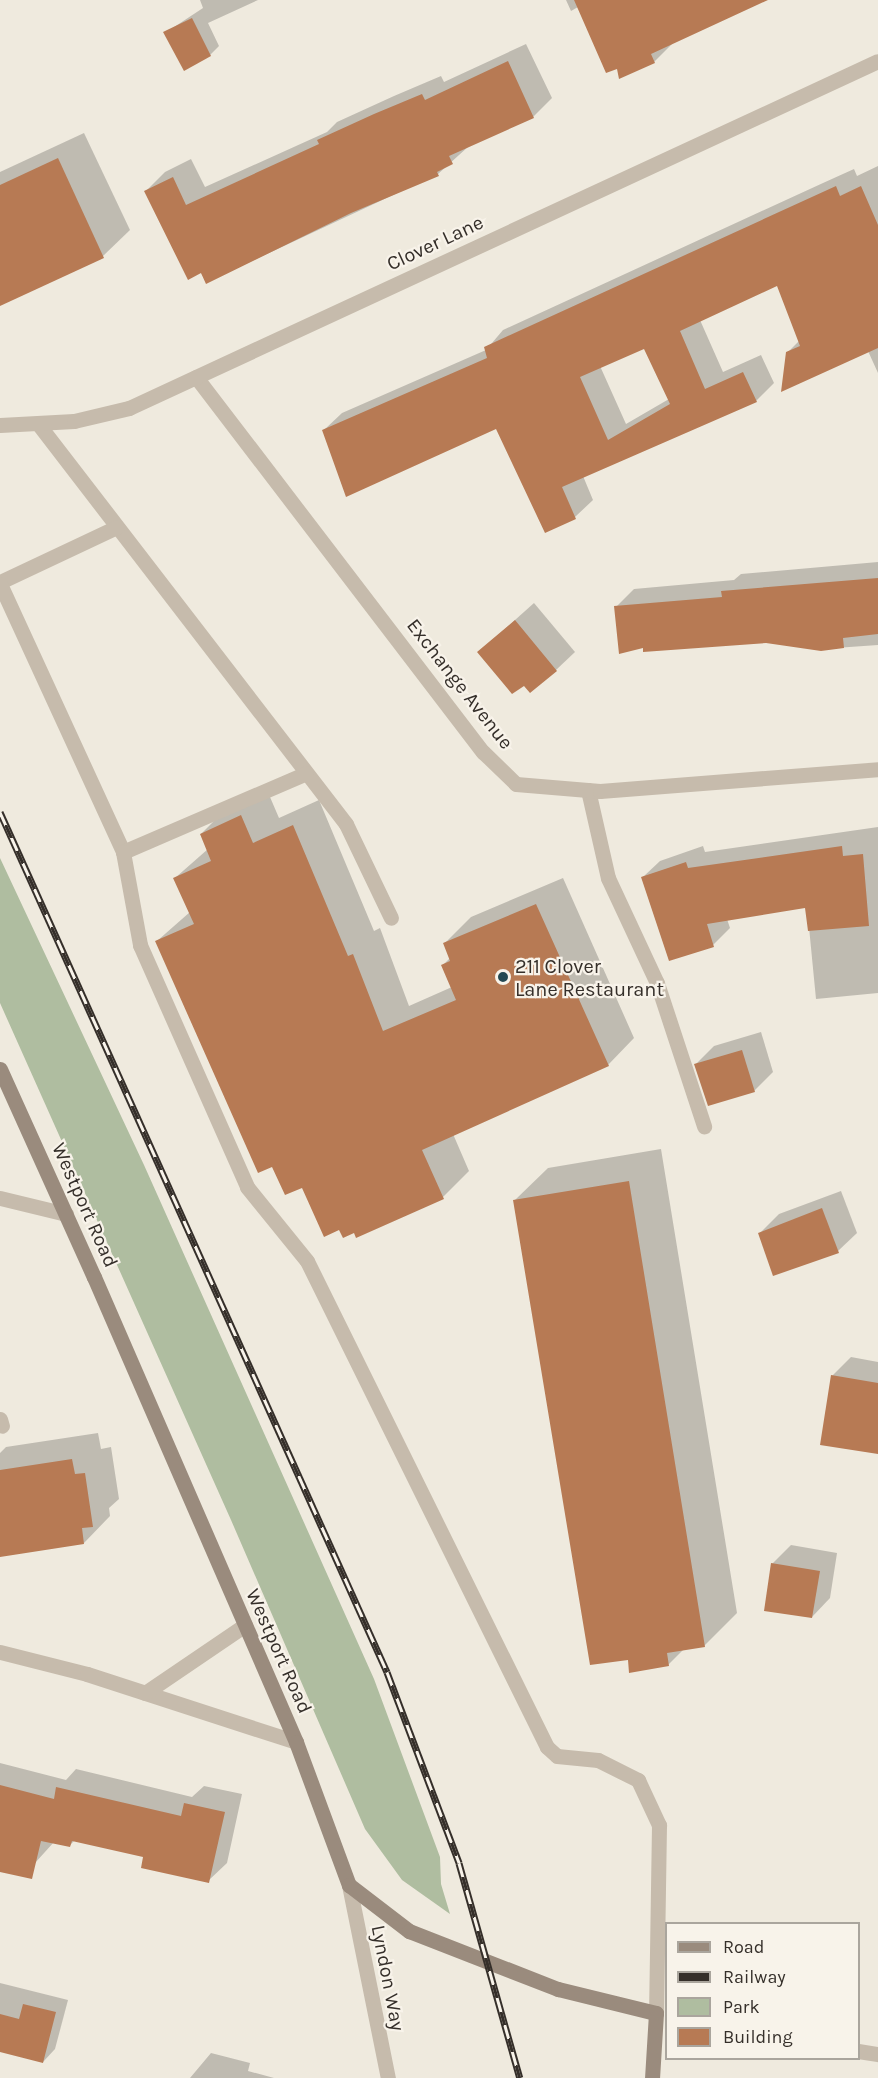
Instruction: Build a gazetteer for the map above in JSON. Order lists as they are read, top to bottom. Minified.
{"streets":{"main road":["Westport Road"],"street":["Clover Lane","Exchange Avenue","Lyndon Way"]},"crossings":[["Clover Lane","Exchange Avenue"],["Westport Road","Lyndon Way"]],"places":["211 Clover Lane Restaurant"],"legend":["Road","Railway","Park","Building"]}
